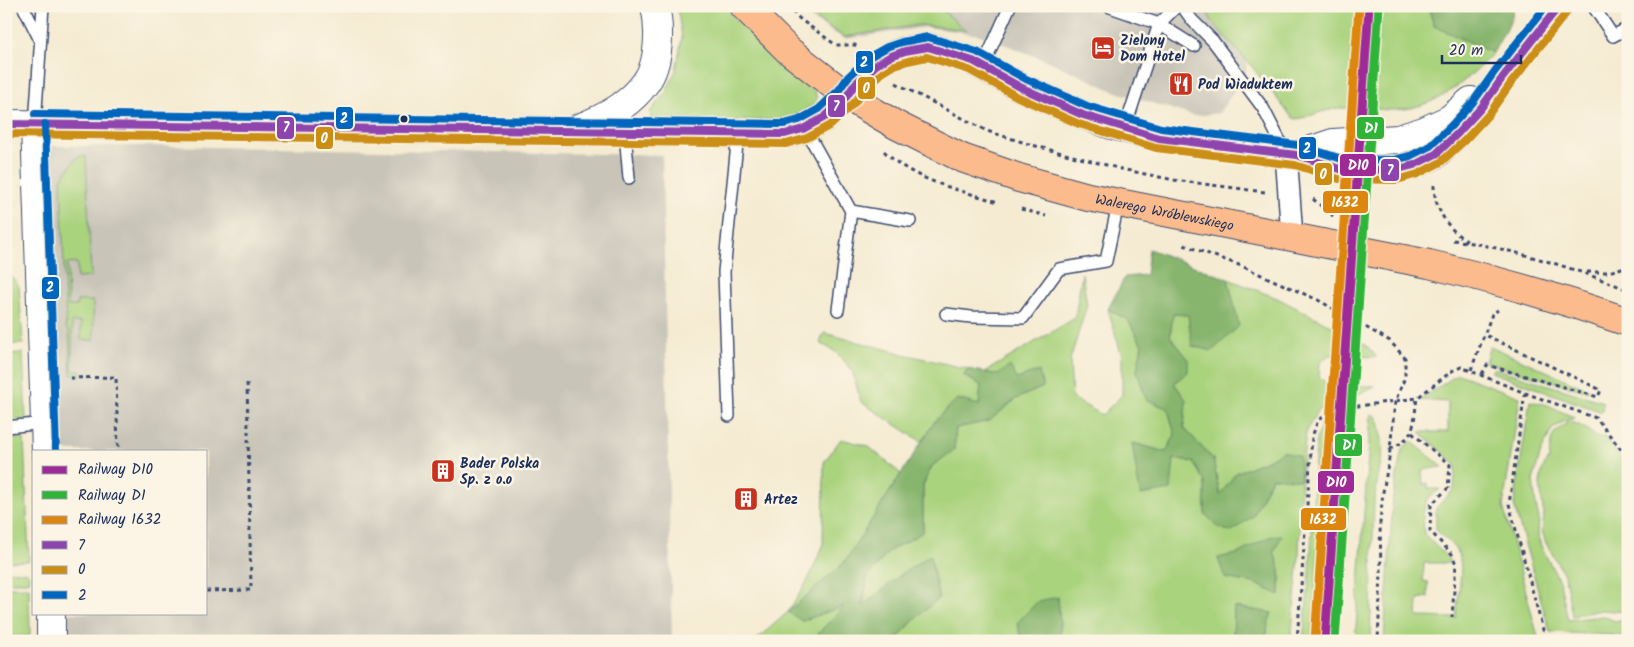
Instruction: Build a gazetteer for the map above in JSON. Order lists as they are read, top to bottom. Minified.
{"streets":{"main road":["Walerego Wróblewskiego"]},"places":{"hotel":["Zielony Dom Hotel"],"restaurant":["Pod Wiaduktem"],"building":["Bader Polska Sp. z o.o","Artez"]},"lines":["rail line D10","rail line 1632","transit line 7","transit line 2","rail line D1","transit line 0"],"legend":["Railway D10","Railway D1","Railway 1632","7","0","2"],"scale_bar":"20 m"}
